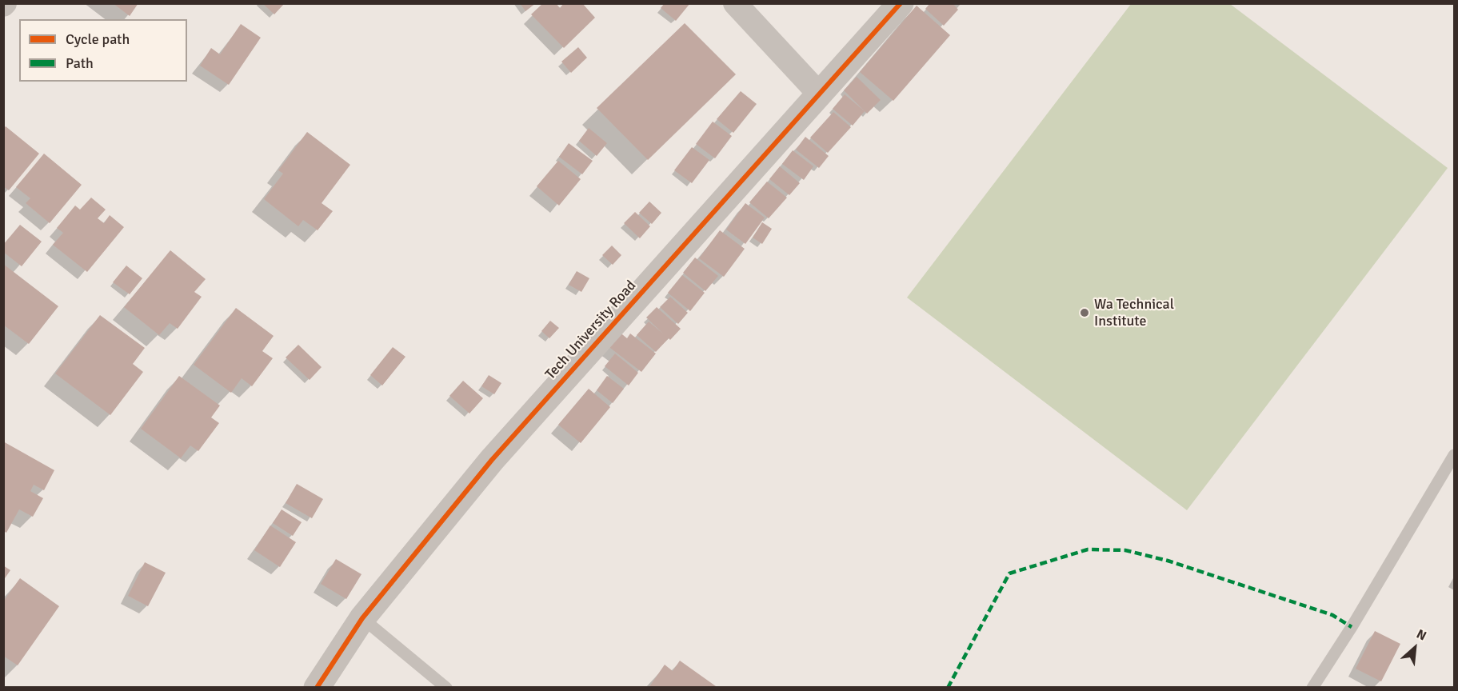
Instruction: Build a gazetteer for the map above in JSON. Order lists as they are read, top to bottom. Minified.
{"streets":{"street":["Tech University Road"]},"places":["Wa Technical Institute"],"legend":["Cycle path","Path"],"north":"top right"}
